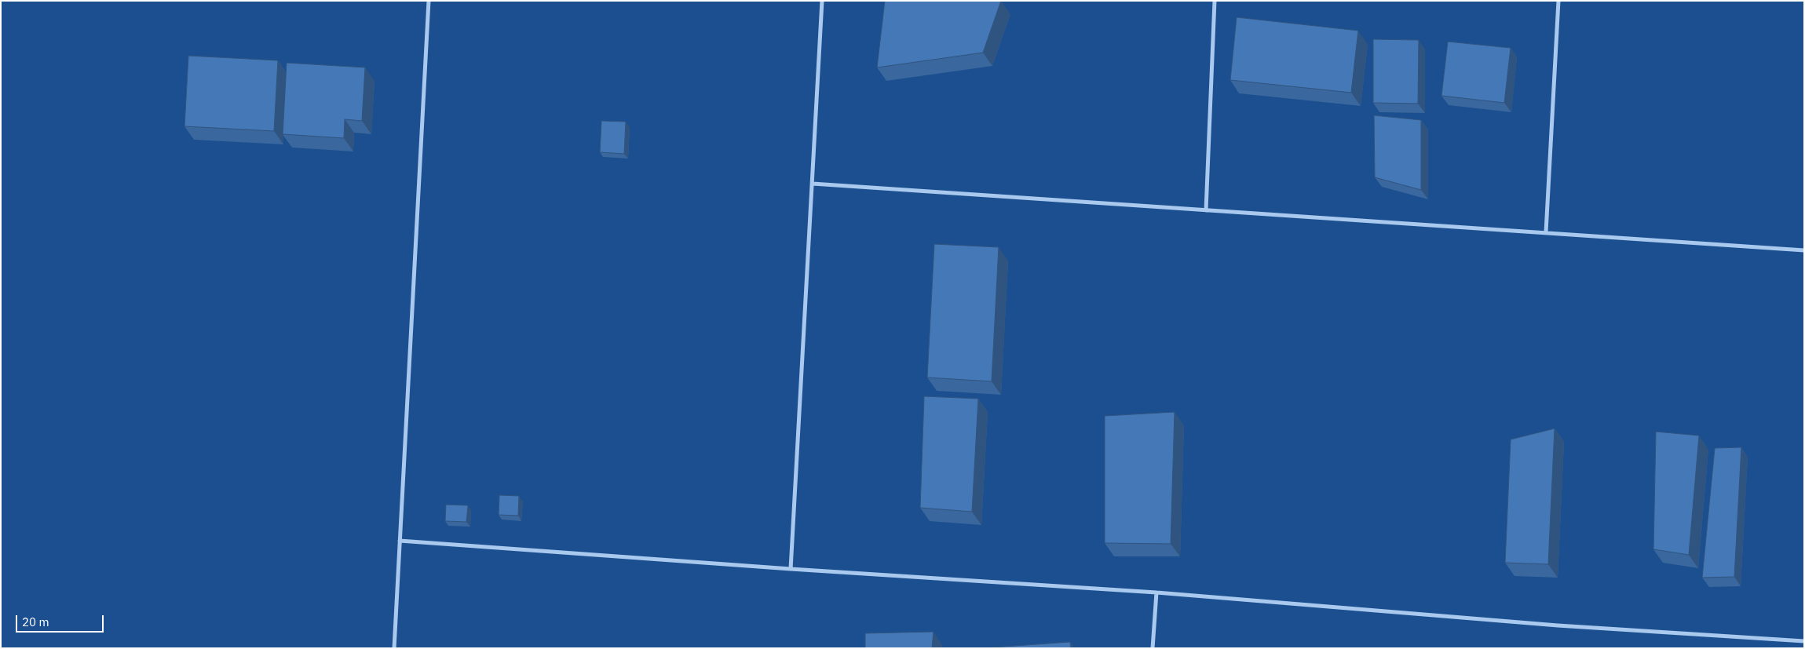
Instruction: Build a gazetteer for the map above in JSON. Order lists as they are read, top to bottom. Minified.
{"scale_bar":"20 m"}
